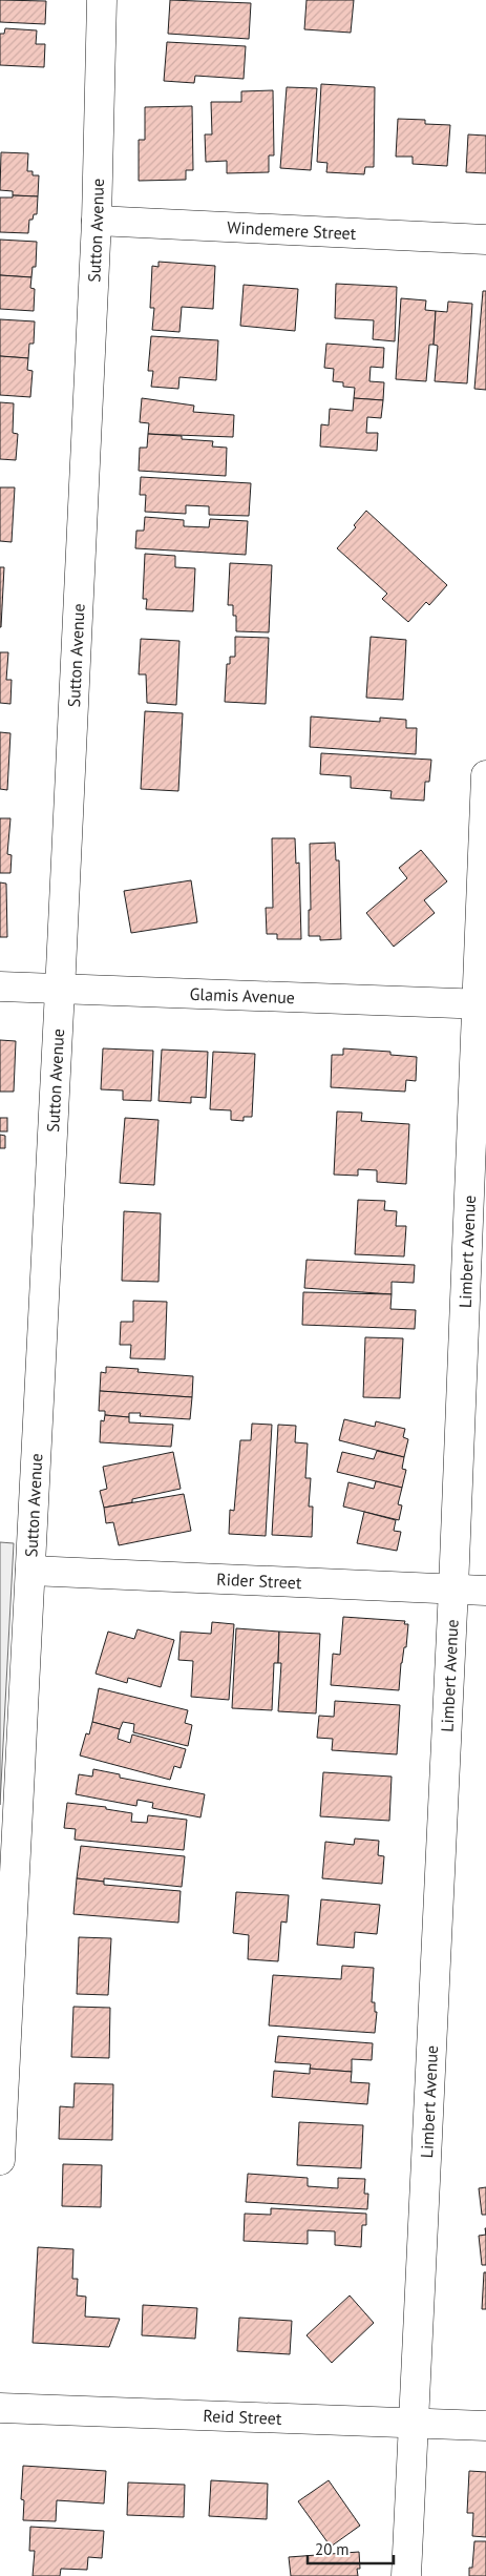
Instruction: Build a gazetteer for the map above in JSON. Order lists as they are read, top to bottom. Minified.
{"streets":{"street":["Sutton Avenue","Windemere Street","Glamis Avenue","Limbert Avenue","Rider Street","Reid Street"]},"crossings":[["Sutton Avenue","Windemere Street"],["Sutton Avenue","Glamis Avenue"],["Sutton Avenue","Rider Street"],["Glamis Avenue","Limbert Avenue"],["Limbert Avenue","Rider Street"],["Limbert Avenue","Reid Street"]],"scale_bar":"20 m"}
